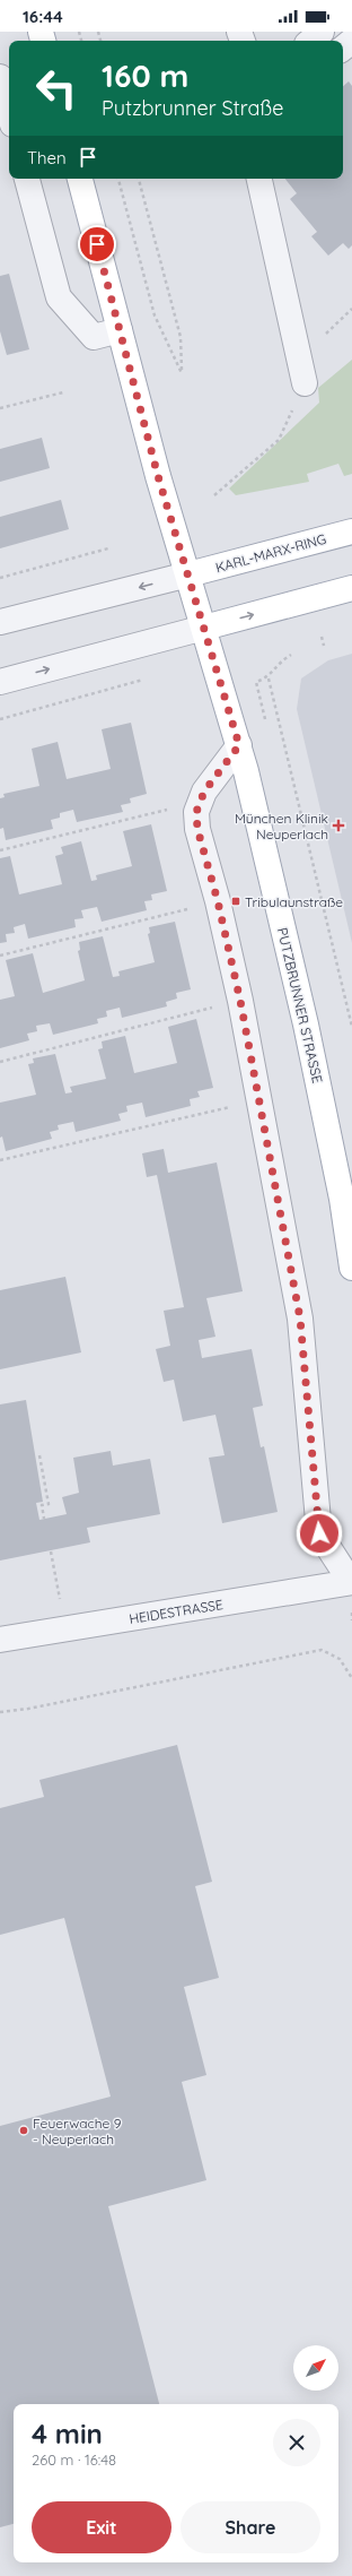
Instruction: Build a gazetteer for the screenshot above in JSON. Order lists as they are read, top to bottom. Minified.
{"streets":{"main road":["KARL-MARX-RING","PUTZBRUNNER STRASSE"],"street":["HEIDESTRASSE"]},"crossings":[["KARL-MARX-RING","PUTZBRUNNER STRASSE"]],"places":{"health":["München Klinik Neuperlach"],"transit":["Tribulaunstraße"],"other":["Feuerwache 9 - Neuperlach"]},"north":"top right","page":{"status":"16:44","turn":["160 m","Putzbrunner Straße"],"then":"Then","heading":["4 min","260 m · 16:48"],"buttons":["Exit","Share"]}}
